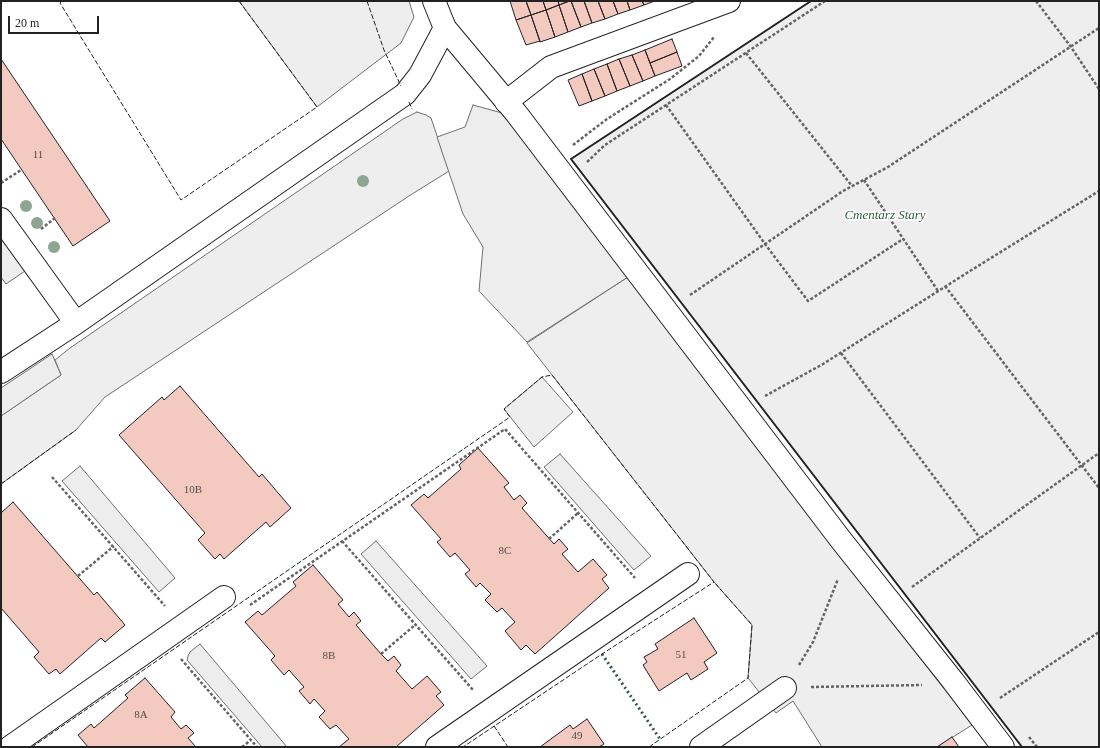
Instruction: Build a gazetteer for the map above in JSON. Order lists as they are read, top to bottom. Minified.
{"parks":["Cmentarz Stary"],"house_numbers":["11","10B","8C","51","8B","8A","49"],"scale_bar":"20 m"}
